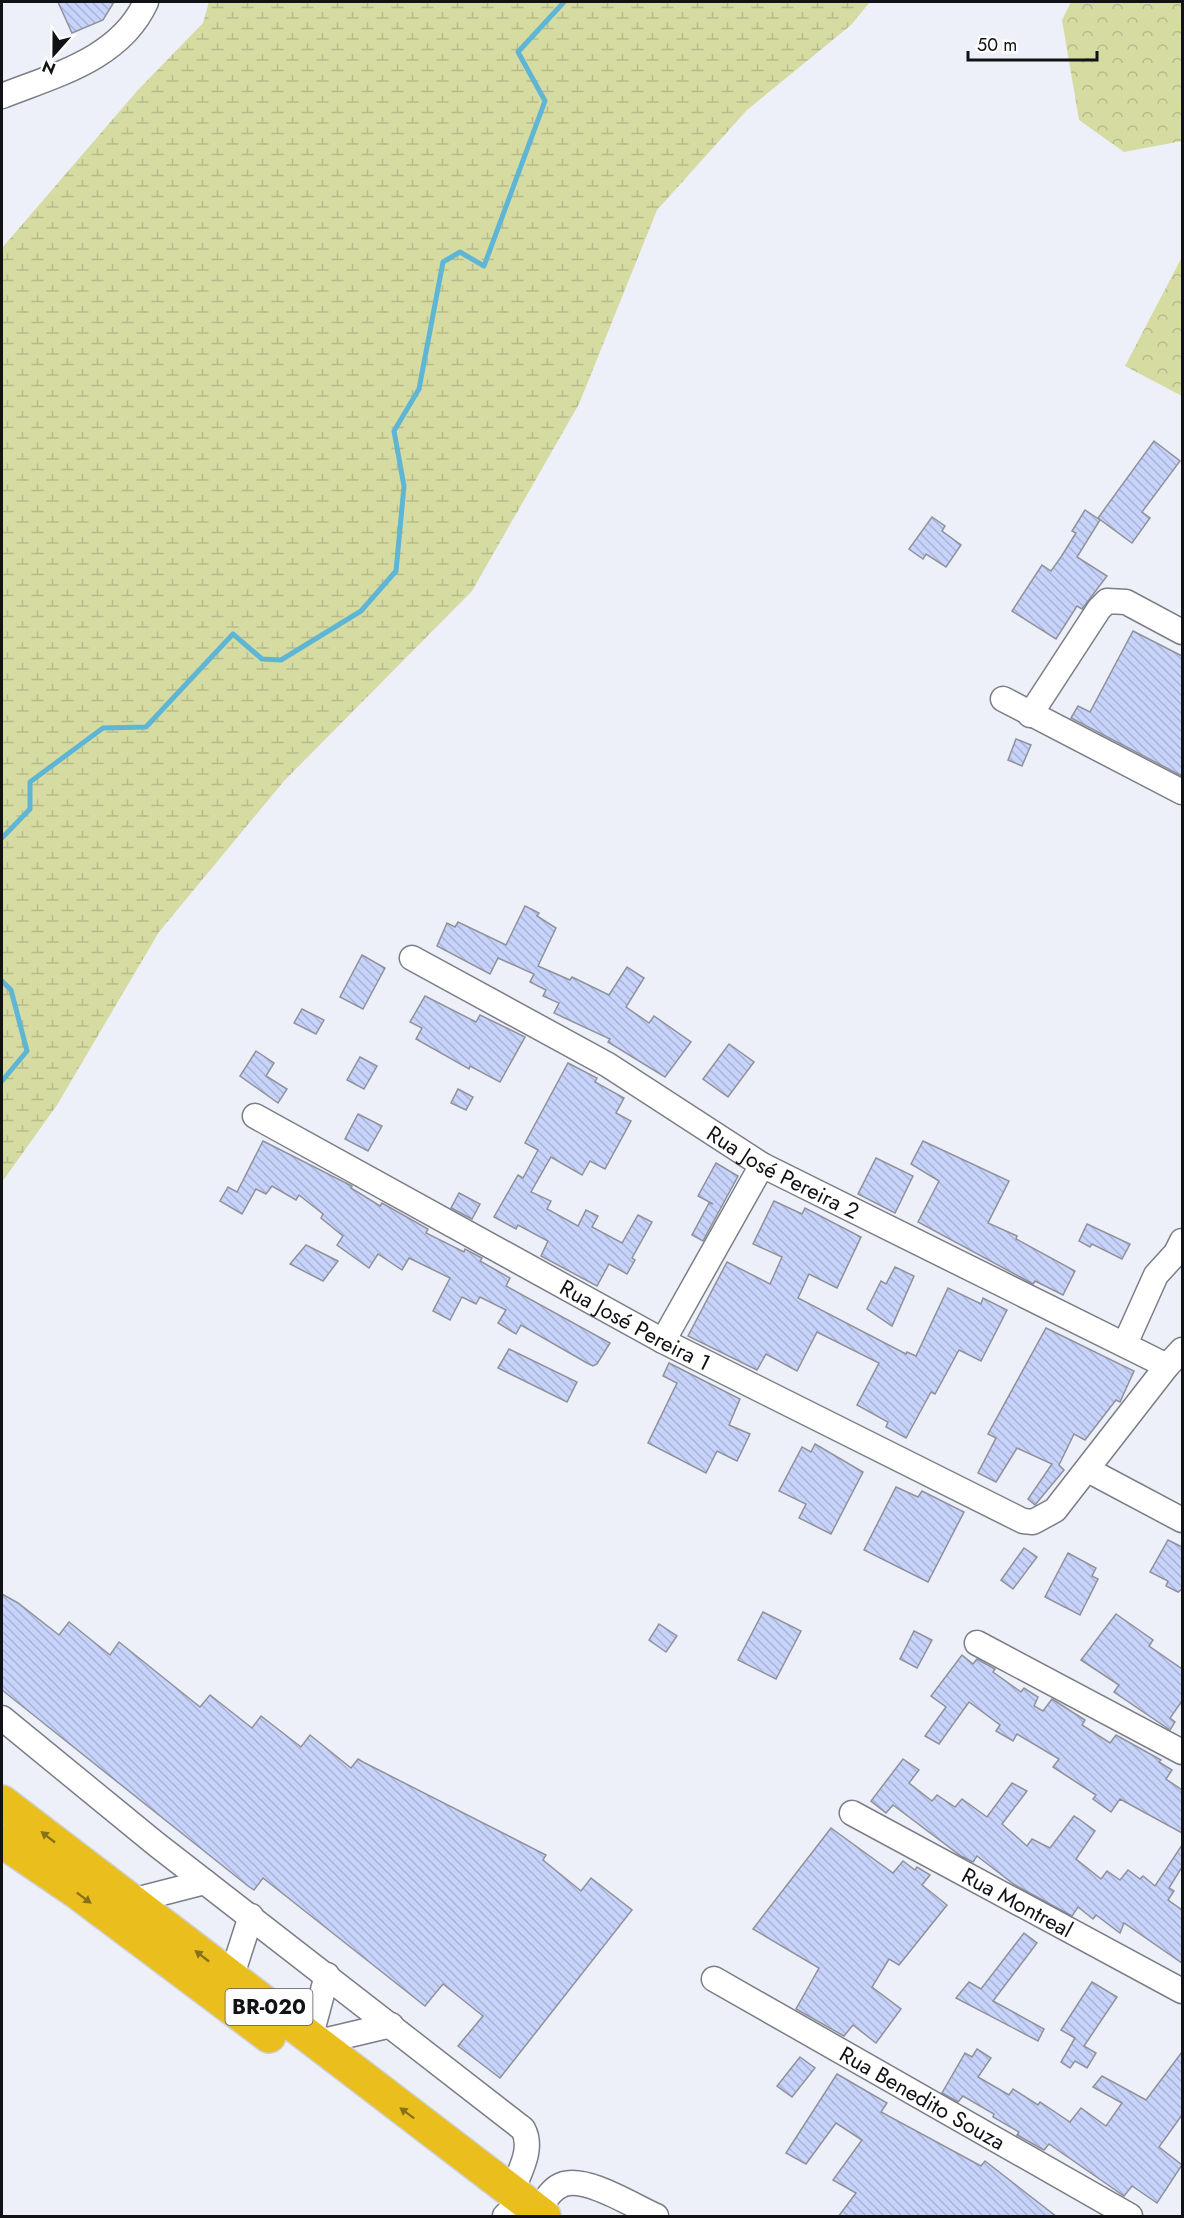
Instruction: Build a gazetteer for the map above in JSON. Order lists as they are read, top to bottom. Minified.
{"streets":{"highway":["BR-020"],"street":["Rua José Pereira 2","Rua José Pereira 1","Rua Montreal","Rua Benedito Souza"]},"scale_bar":"50 m","north":"bottom"}
